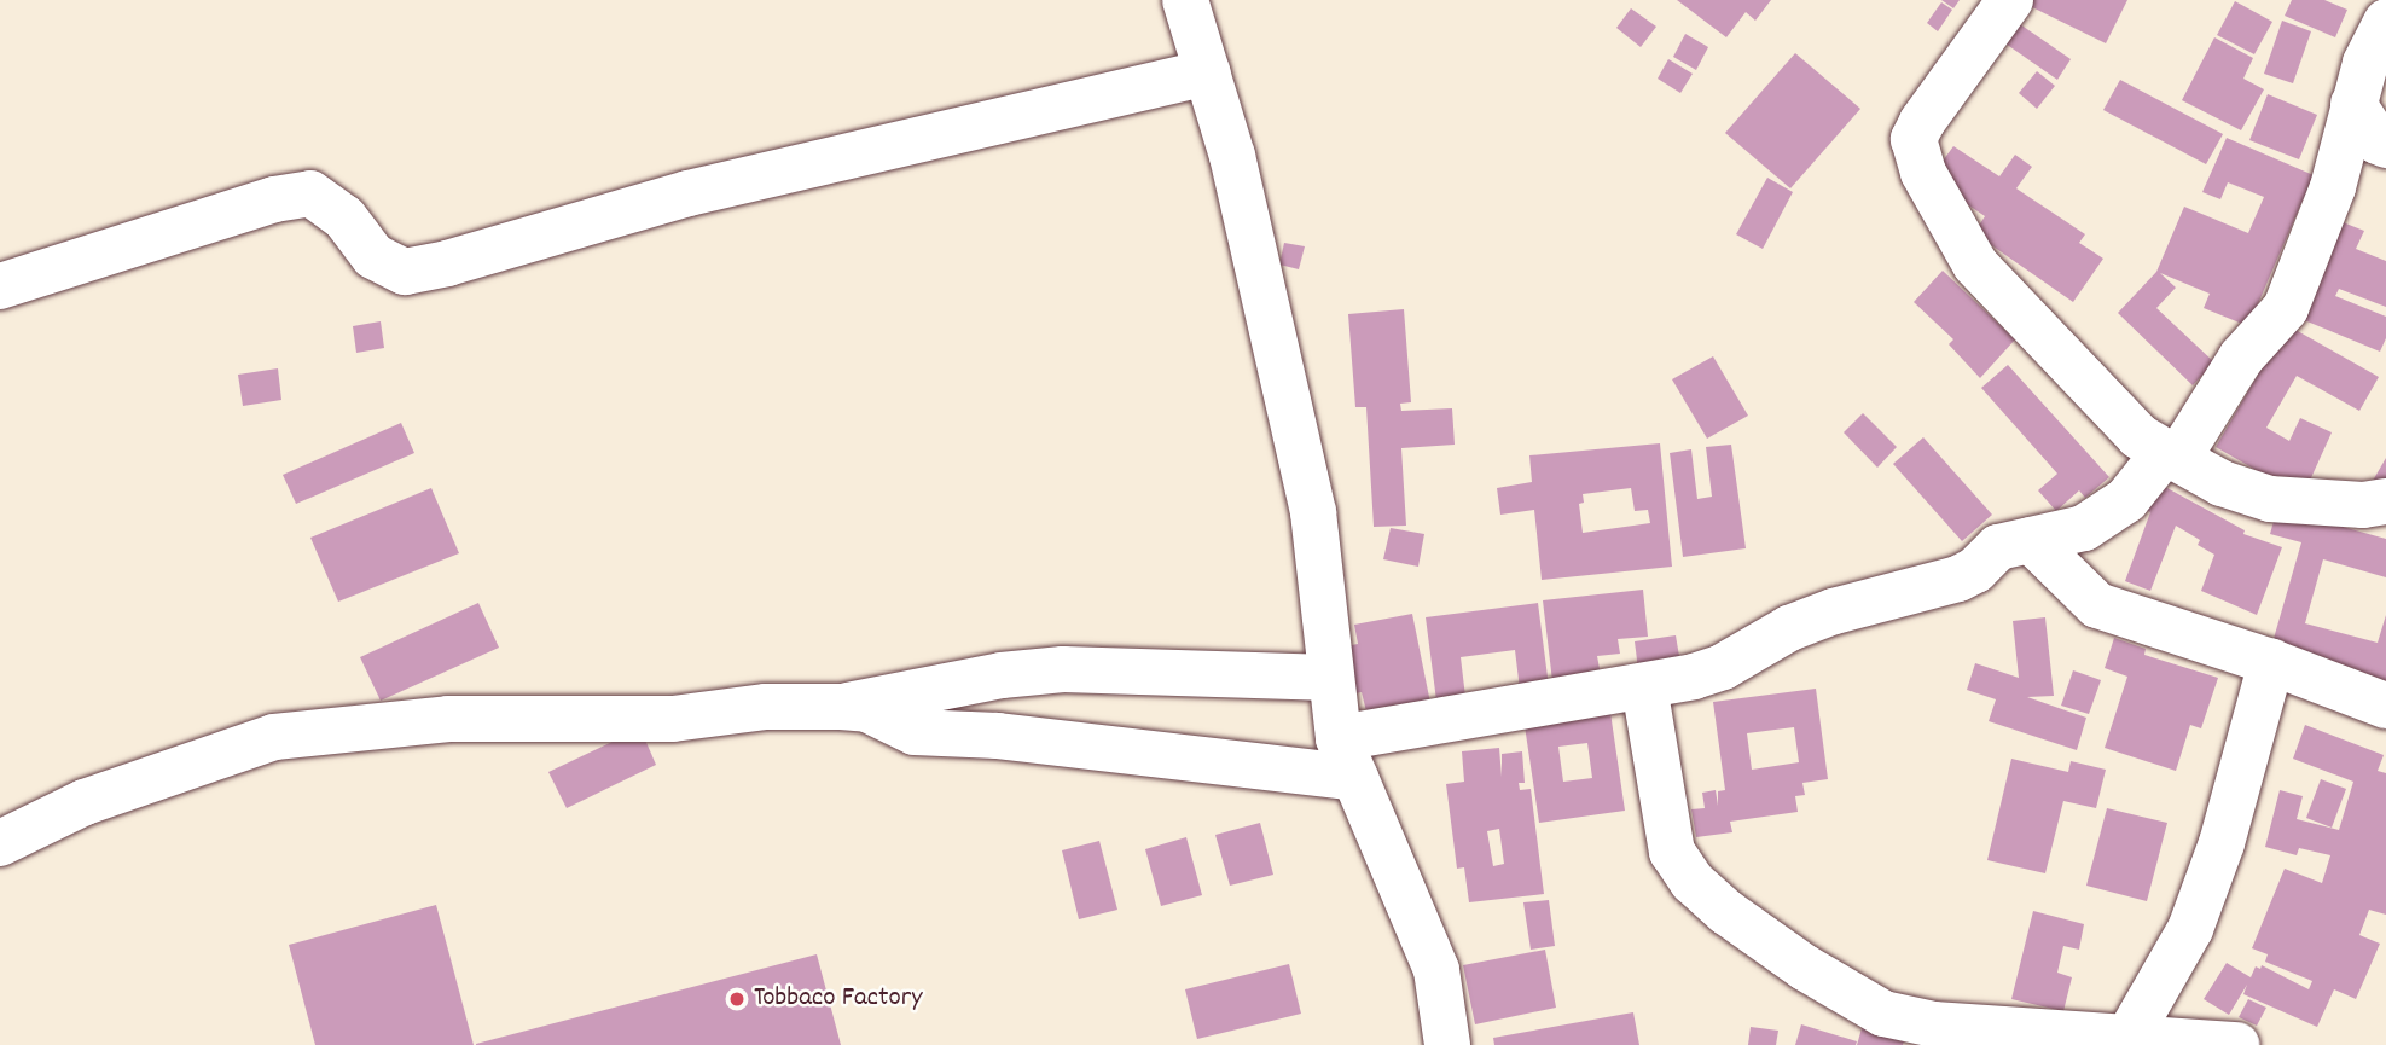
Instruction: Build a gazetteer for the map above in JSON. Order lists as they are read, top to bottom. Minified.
{"places":["Tobbaco Factory"]}
